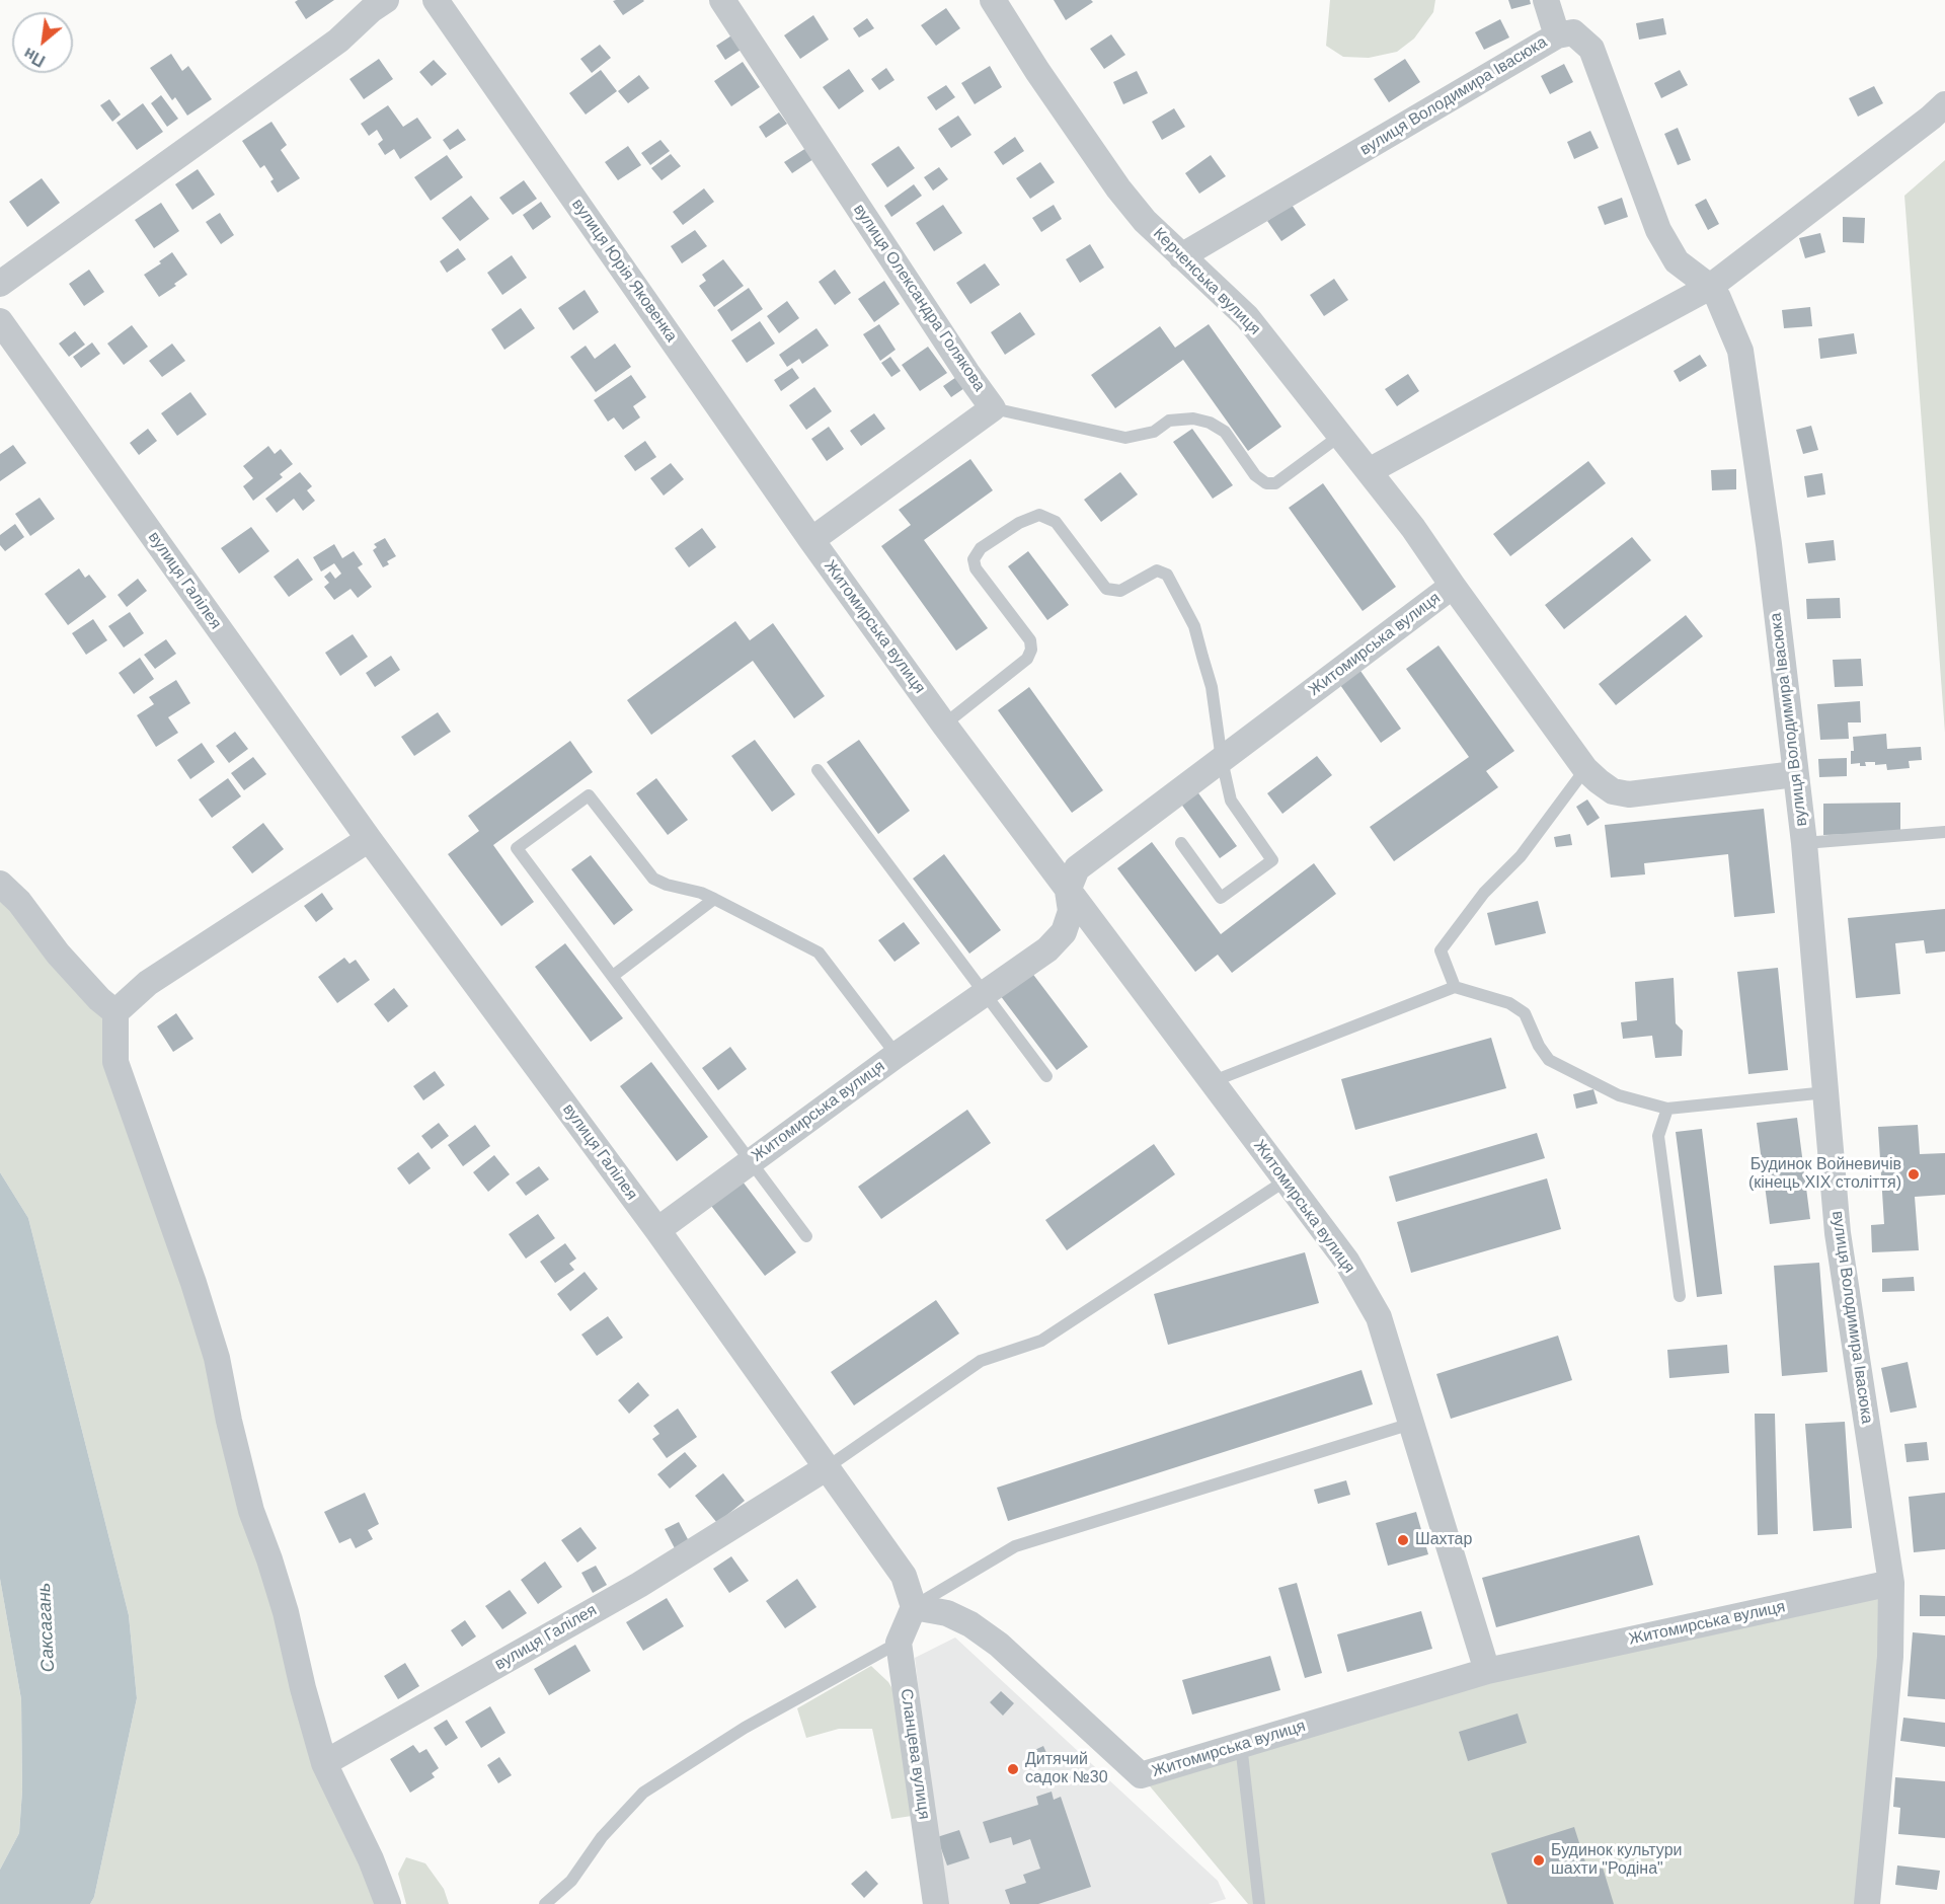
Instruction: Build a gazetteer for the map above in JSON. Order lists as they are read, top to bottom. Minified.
{"streets":{"street":["вулиця Володимира Івасюка","вулиця Юрія Яковенка","Керченська вулиця","вулиця Олександра Голякова","вулиця Галілея","Житомирська вулиця","Сланцева вулиця"]},"crossings":[["вулиця Володимира Івасюка","Керченська вулиця"],["вулиця Володимира Івасюка","Житомирська вулиця"],["вулиця Юрія Яковенка","вулиця Олександра Голякова"],["вулиця Юрія Яковенка","Житомирська вулиця"],["Керченська вулиця","Житомирська вулиця"],["вулиця Олександра Голякова","Житомирська вулиця"],["вулиця Галілея","Житомирська вулиця"]],"water":["Саксагань"],"places":["Будинок Войневичів (кінець ХІХ століття)","Шахтар","Дитячий садок №30","Будинок культури шахти \"Родіна\""],"north":"bottom left"}
